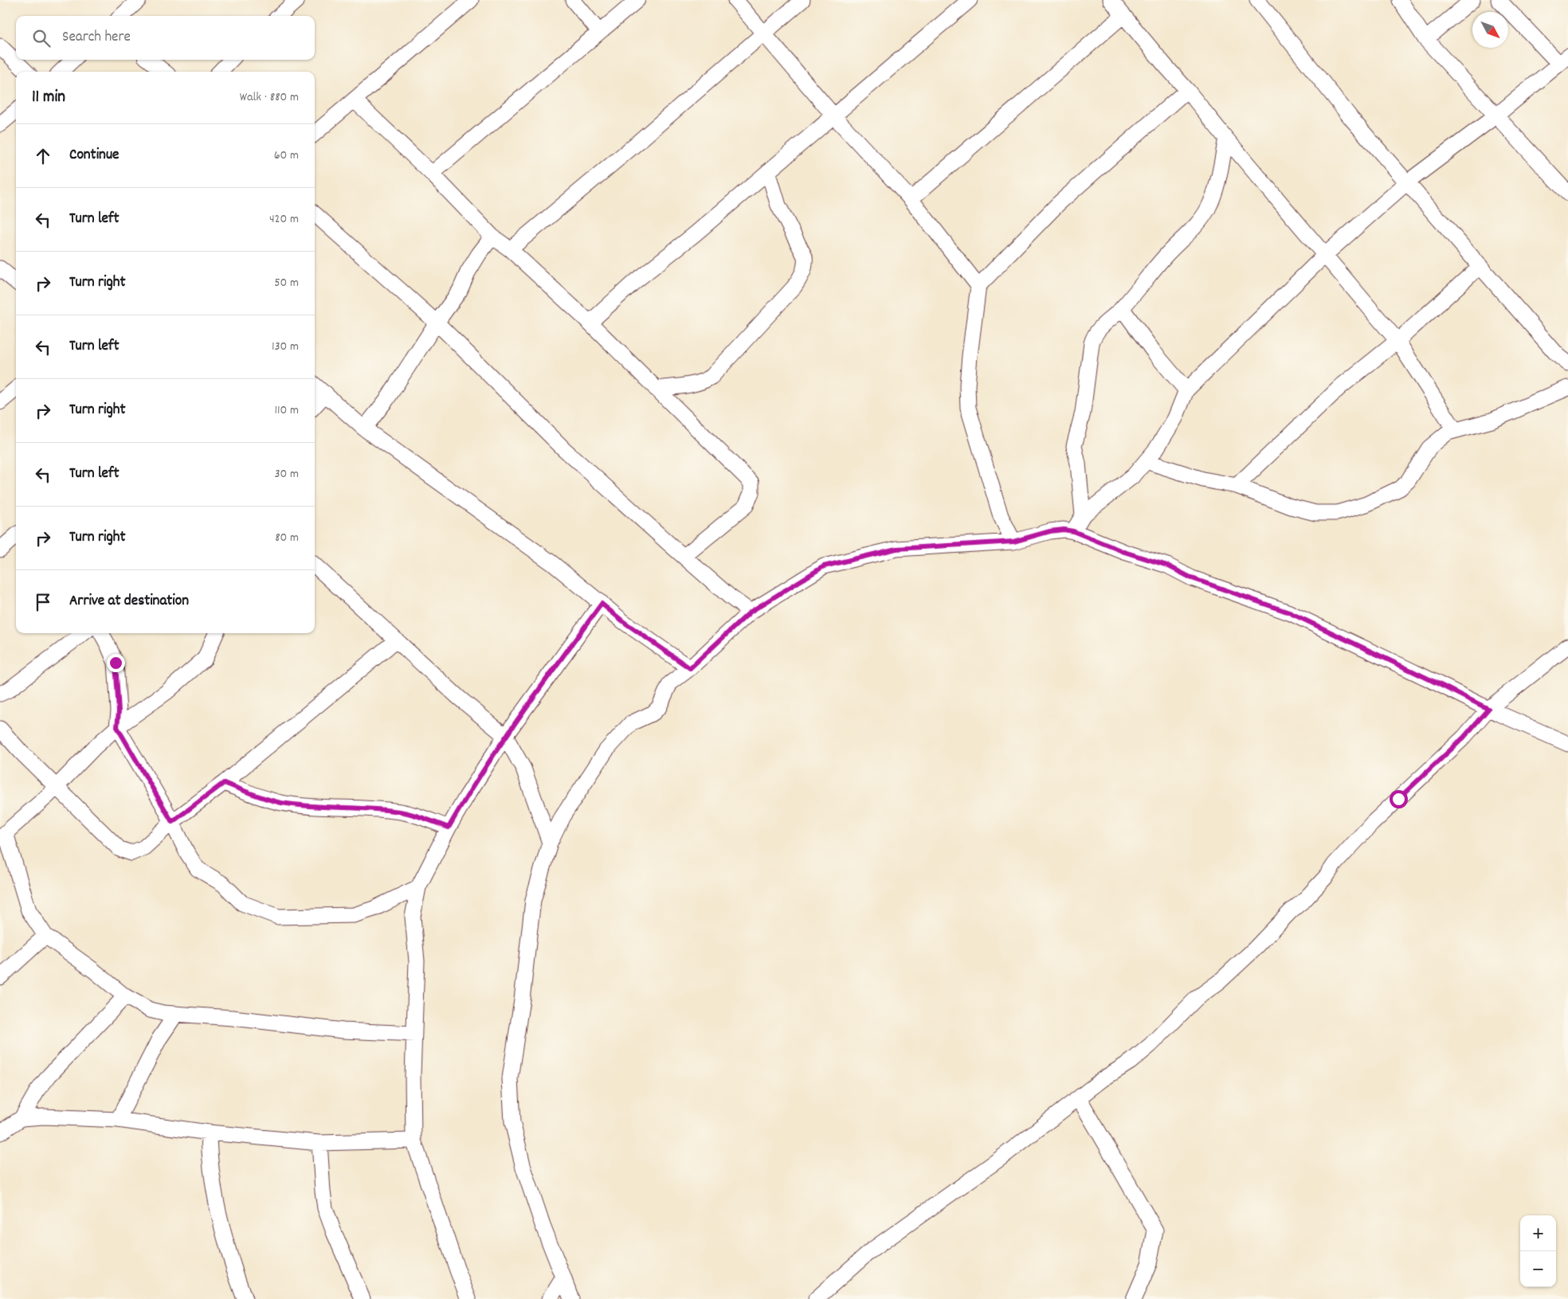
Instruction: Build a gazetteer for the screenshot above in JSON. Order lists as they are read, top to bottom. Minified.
{"north":"bottom right","page":{"search":"Search here","heading":["11 min","Walk · 880 m"],"list":[["Continue","60 m"],["Turn left","420 m"],["Turn right","50 m"],["Turn left","130 m"],["Turn right","110 m"],["Turn left","30 m"],["Turn right","80 m"],"Arrive at destination"],"map_buttons":["+","−"]}}
